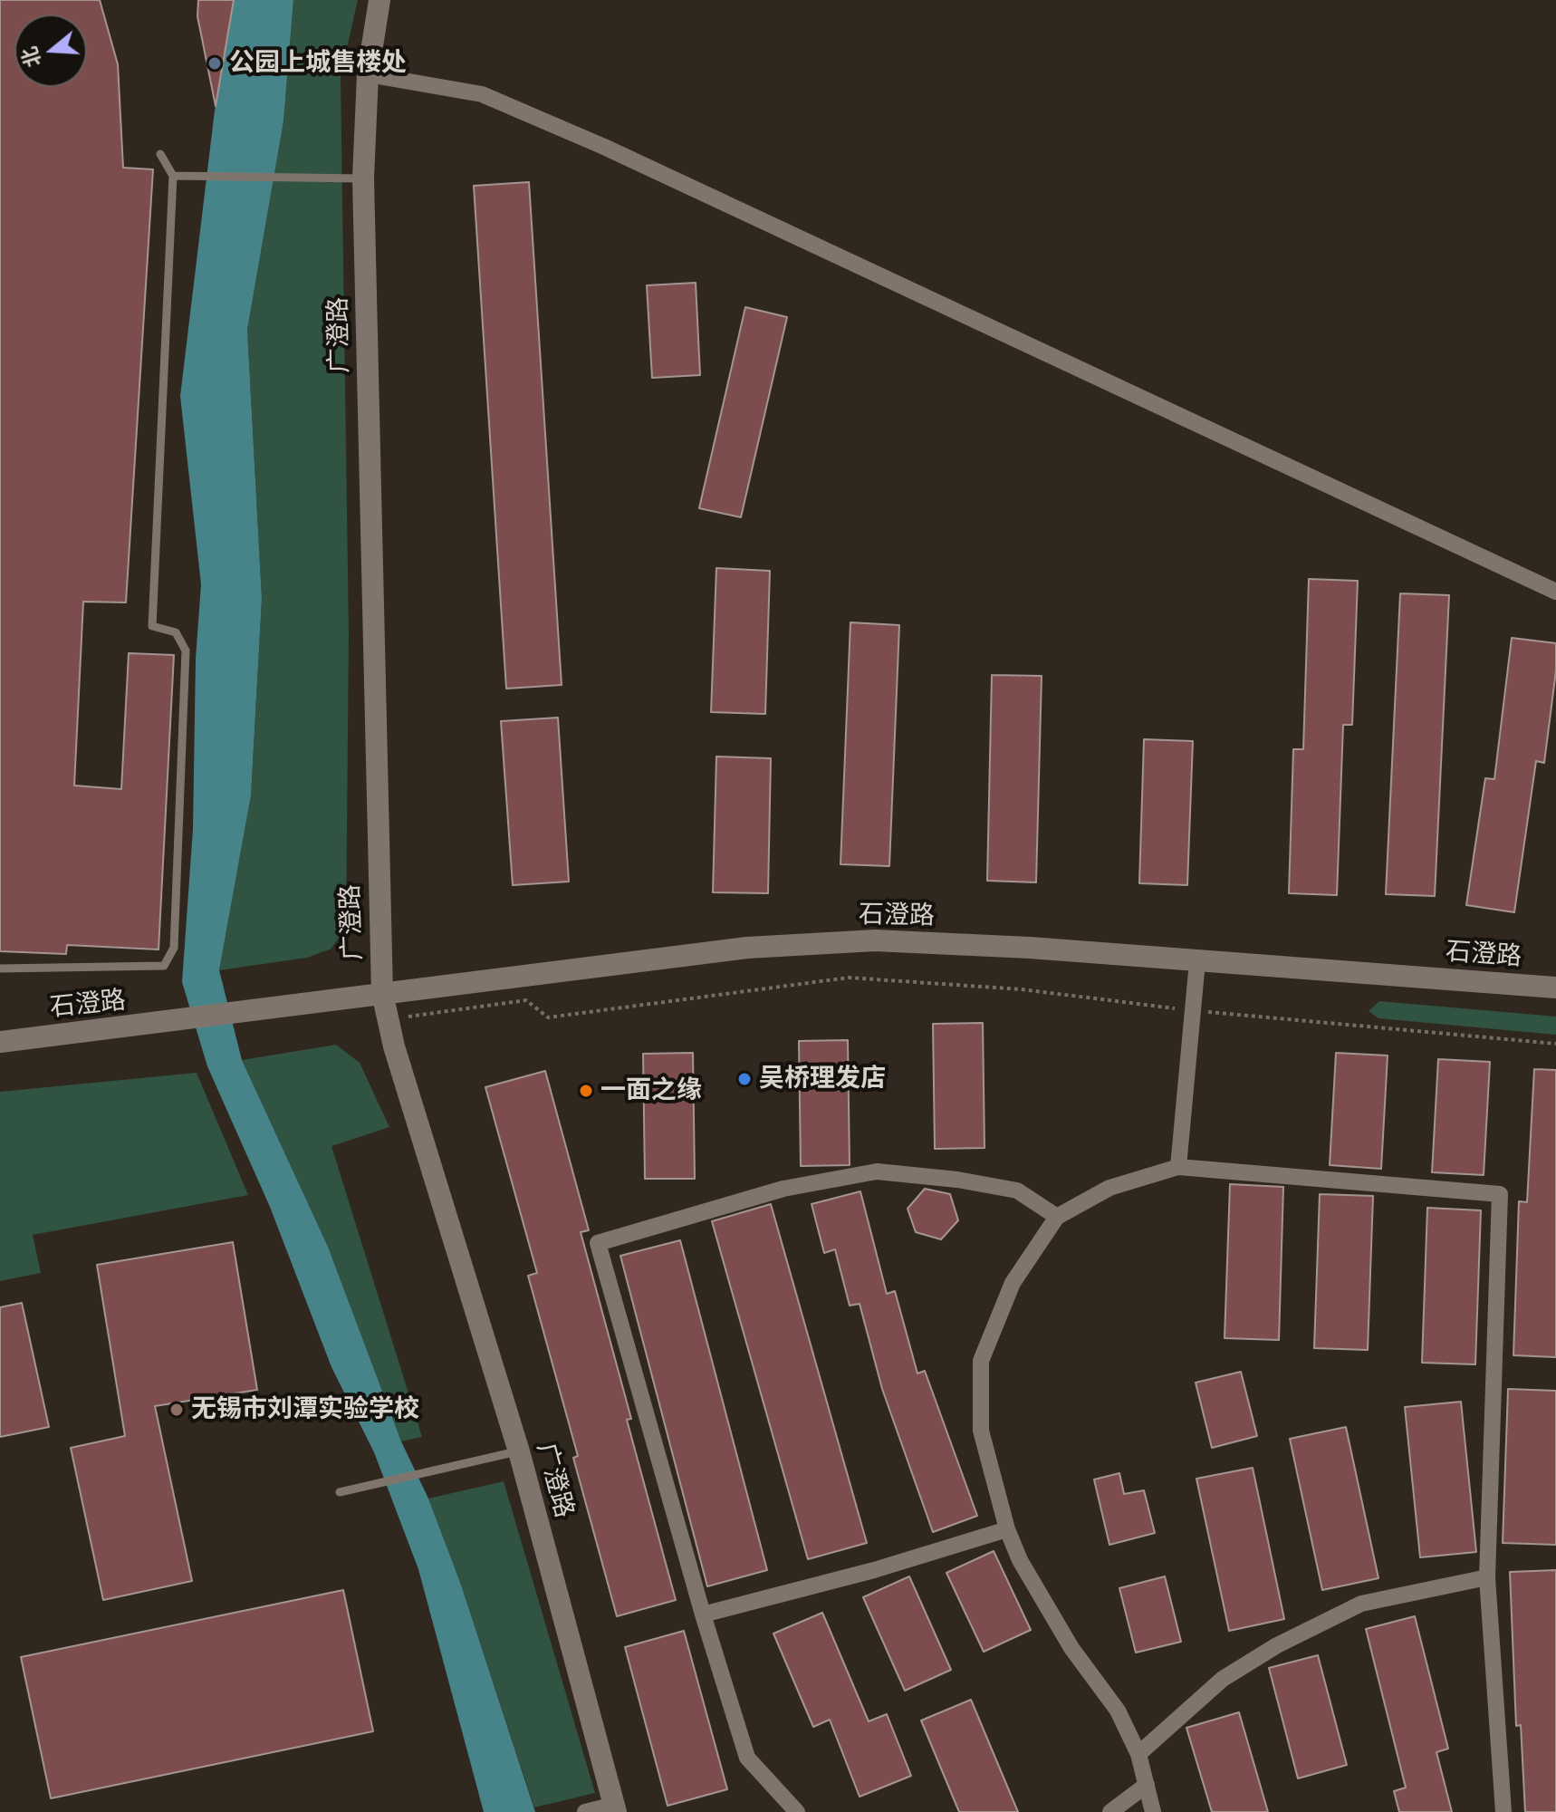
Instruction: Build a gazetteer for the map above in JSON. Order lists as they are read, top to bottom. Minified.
{"streets":{"street":["广澄路","石澄路"]},"crossings":[["广澄路","石澄路"]],"places":["公园上城售楼处","吴桥理发店","一面之缘","无锡市刘潭实验学校"],"north":"left"}
